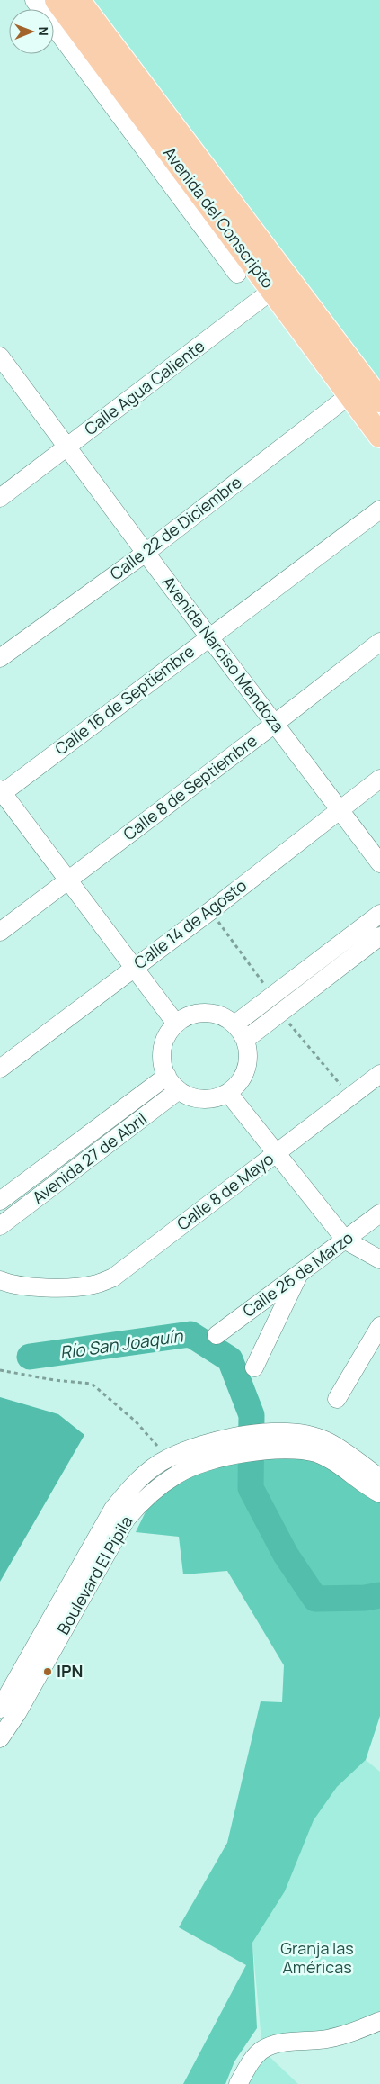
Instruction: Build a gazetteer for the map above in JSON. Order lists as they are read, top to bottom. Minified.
{"streets":{"main road":["Avenida del Conscripto"],"street":["Calle Agua Caliente","Calle 22 de Diciembre","Avenida Narciso Mendoza","Calle 16 de Septiembre","Calle 8 de Septiembre","Calle 14 de Agosto","Avenida 27 de Abril","Calle 8 de Mayo","Calle 26 de Marzo","Boulevard El Pípila"]},"crossings":[["Avenida del Conscripto","Calle Agua Caliente"],["Avenida del Conscripto","Calle 22 de Diciembre"],["Calle Agua Caliente","Avenida Narciso Mendoza"],["Calle 22 de Diciembre","Avenida Narciso Mendoza"],["Avenida Narciso Mendoza","Calle 16 de Septiembre"],["Avenida Narciso Mendoza","Calle 8 de Septiembre"],["Avenida Narciso Mendoza","Calle 14 de Agosto"]],"water":["Río San Joaquín"],"parks":["Granja las Américas"],"places":["IPN"],"north":"right"}
